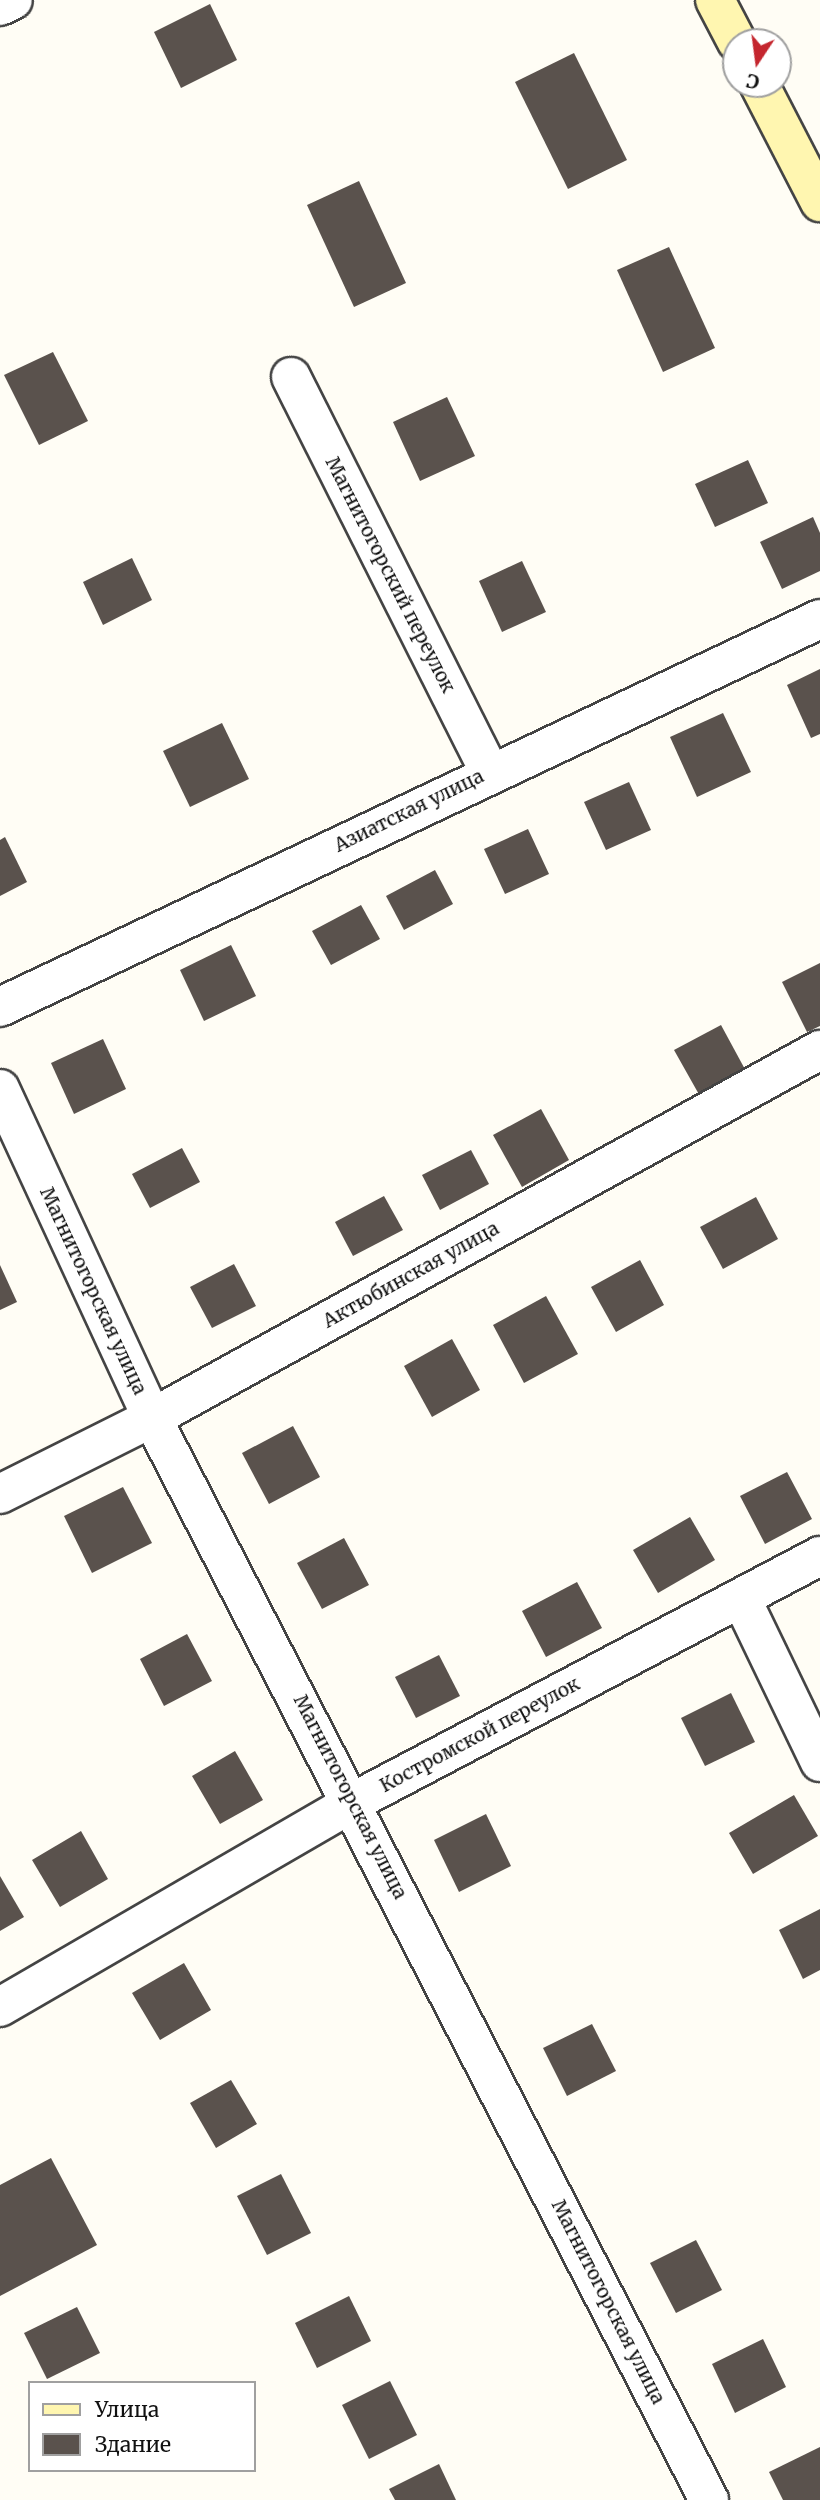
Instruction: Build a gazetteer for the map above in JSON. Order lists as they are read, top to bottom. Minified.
{"streets":{"street":["Магнитогорский переулок","Азиатская улица","Актюбинская улица","Магнитогорская улица","Костромской переулок"]},"crossings":[["Магнитогорский переулок","Азиатская улица"],["Актюбинская улица","Магнитогорская улица"],["Магнитогорская улица","Костромской переулок"]],"legend":["Улица","Здание"],"north":"bottom"}
